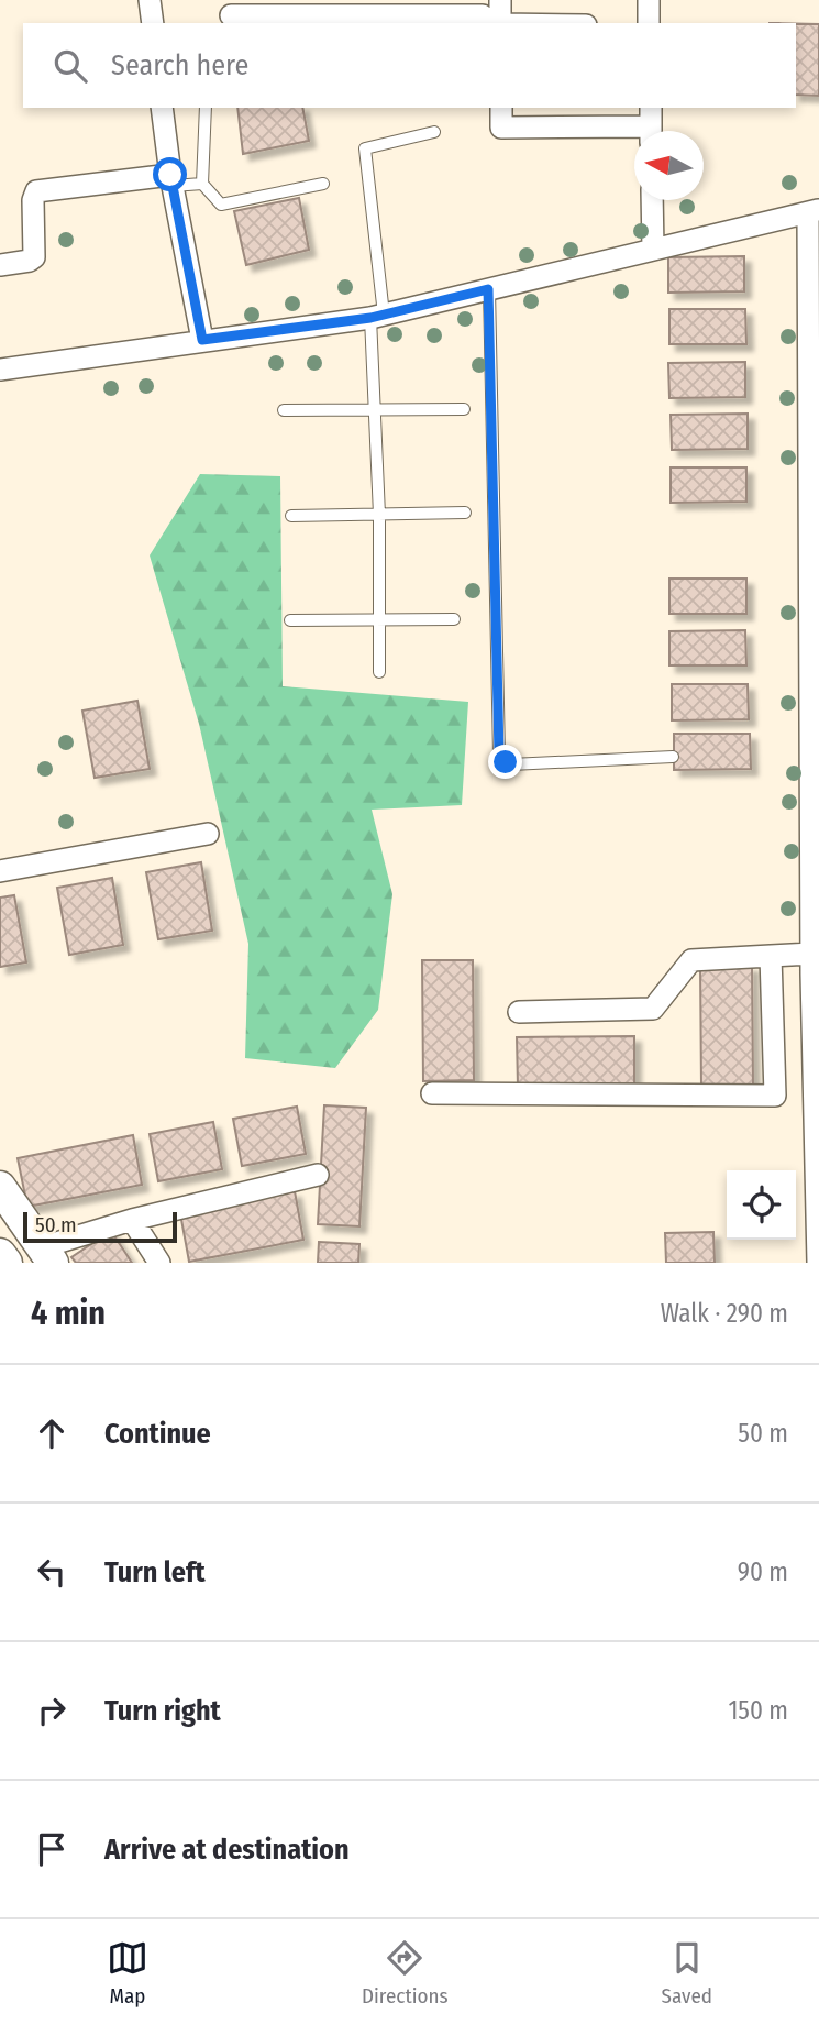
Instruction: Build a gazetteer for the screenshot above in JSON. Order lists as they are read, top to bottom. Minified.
{"scale_bar":"50 m","north":"left","page":{"search":"Search here","scale":"50 m","heading":["4 min","Walk · 290 m"],"list":[["Continue","50 m"],["Turn left","90 m"],["Turn right","150 m"],"Arrive at destination"],"nav":["Map","Directions","Saved"]}}
